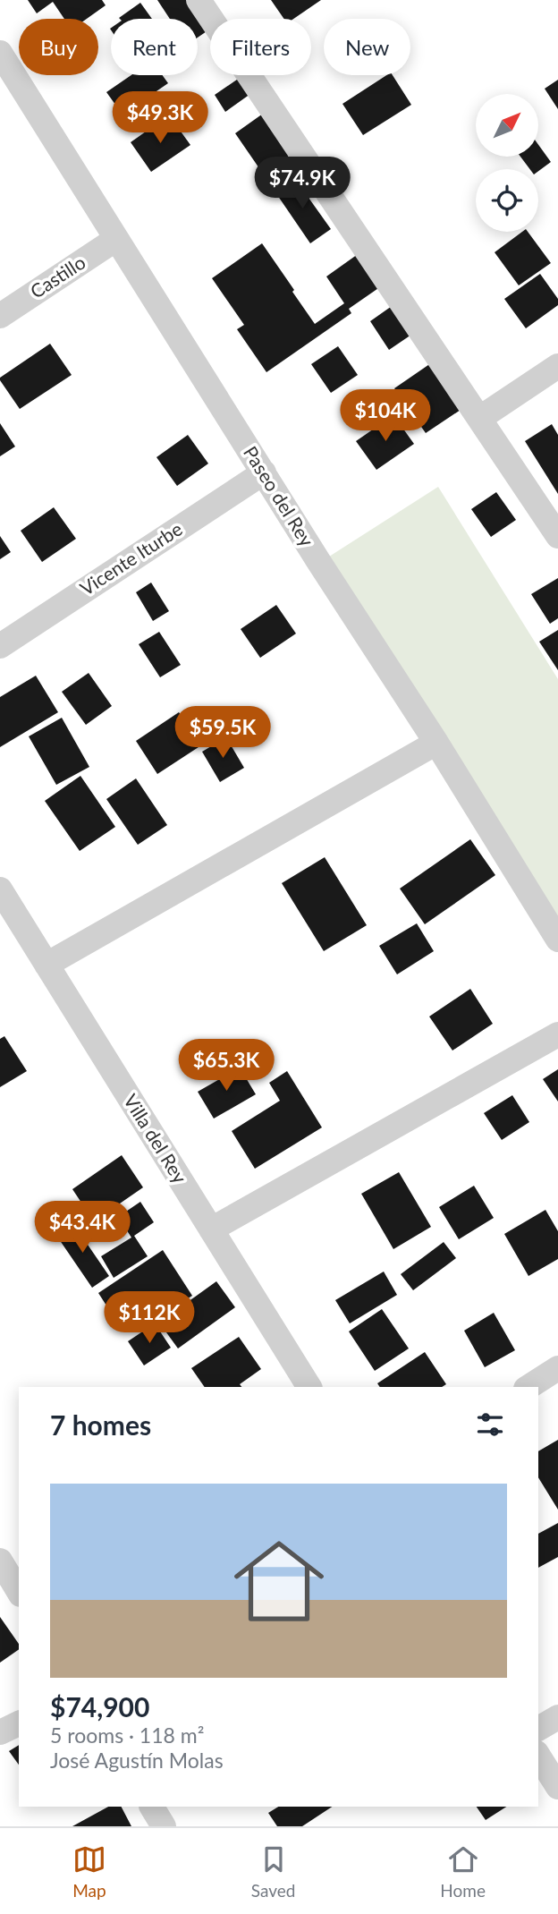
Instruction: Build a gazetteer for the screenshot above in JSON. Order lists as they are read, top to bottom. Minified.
{"streets":{"street":["Castillo","Paseo del Rey","Vicente Iturbe","Villa del Rey"]},"crossings":[["Castillo","Paseo del Rey"],["Paseo del Rey","Vicente Iturbe"]],"north":"top right","page":{"chip":["Buy","Rent","Filters","New"],"price":["$49.3K","$74.9K","$104K","$59.5K","$65.3K","$43.4K","$112K"],"heading":"7 homes","list":[{"name":"$74,900","note":"5 rooms · 118 m² · José Agustín Molas"}],"tabs":["Map","Saved","Home"]}}
